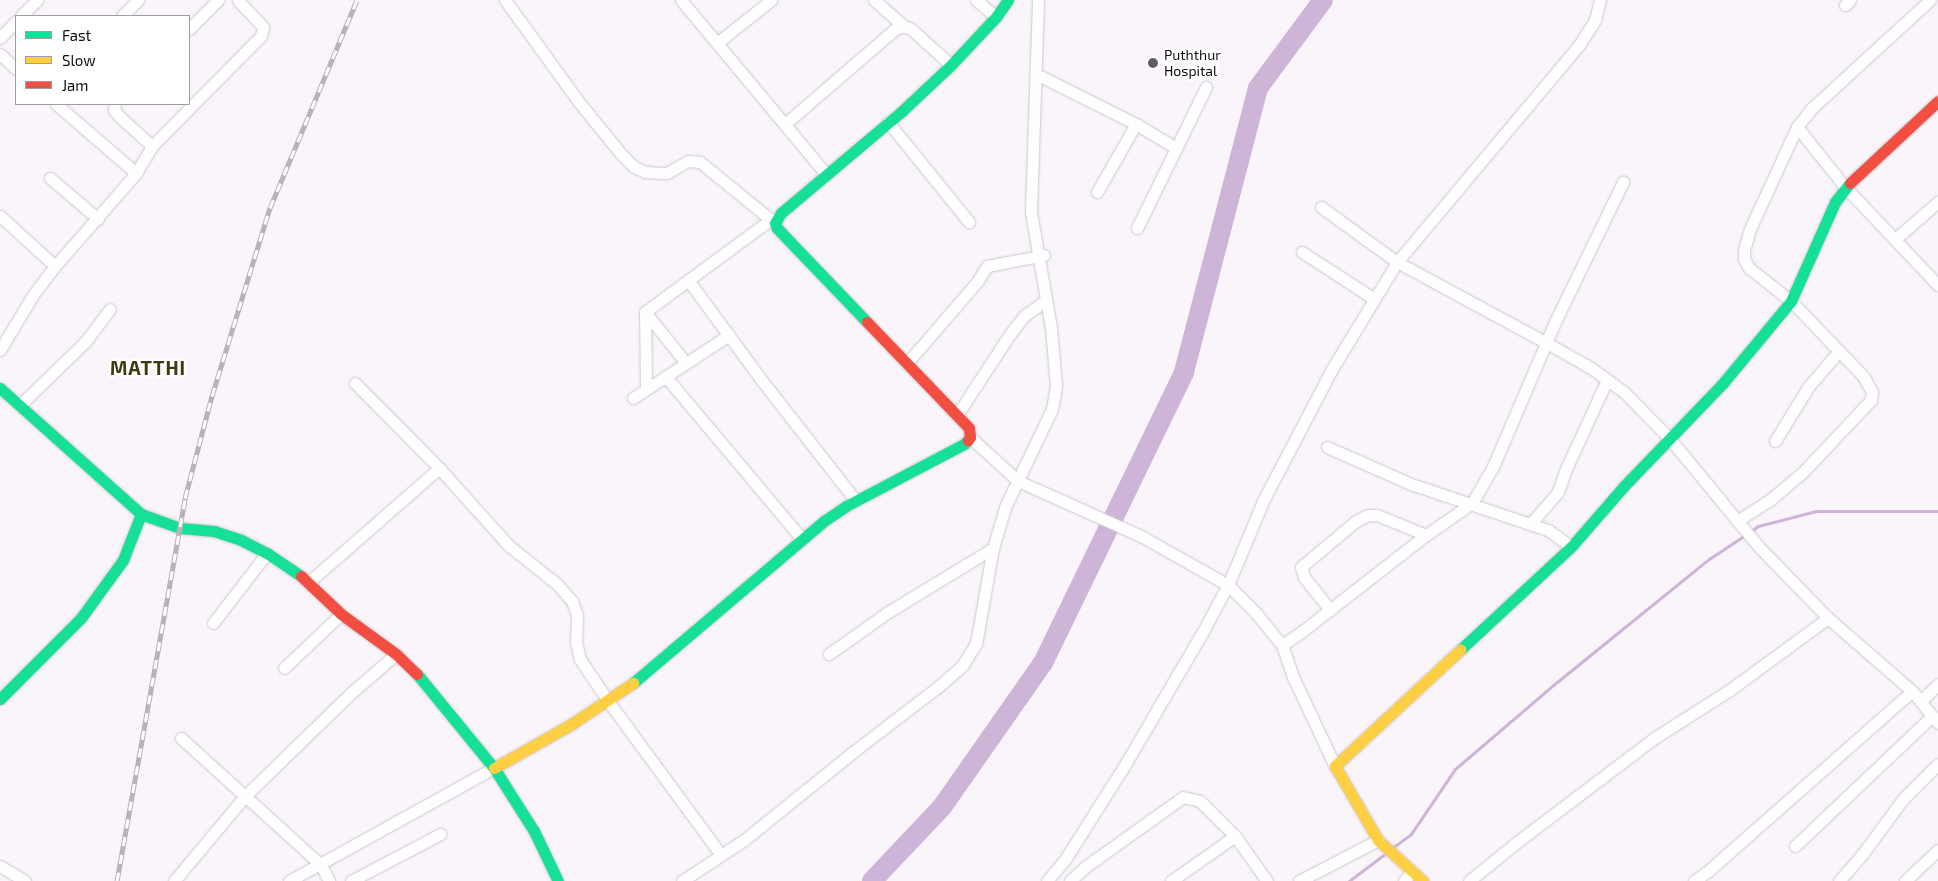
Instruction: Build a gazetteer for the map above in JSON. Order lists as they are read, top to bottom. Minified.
{"districts":["MATTHI"],"places":["Puththur Hospital"],"legend":["Fast","Slow","Jam"]}
